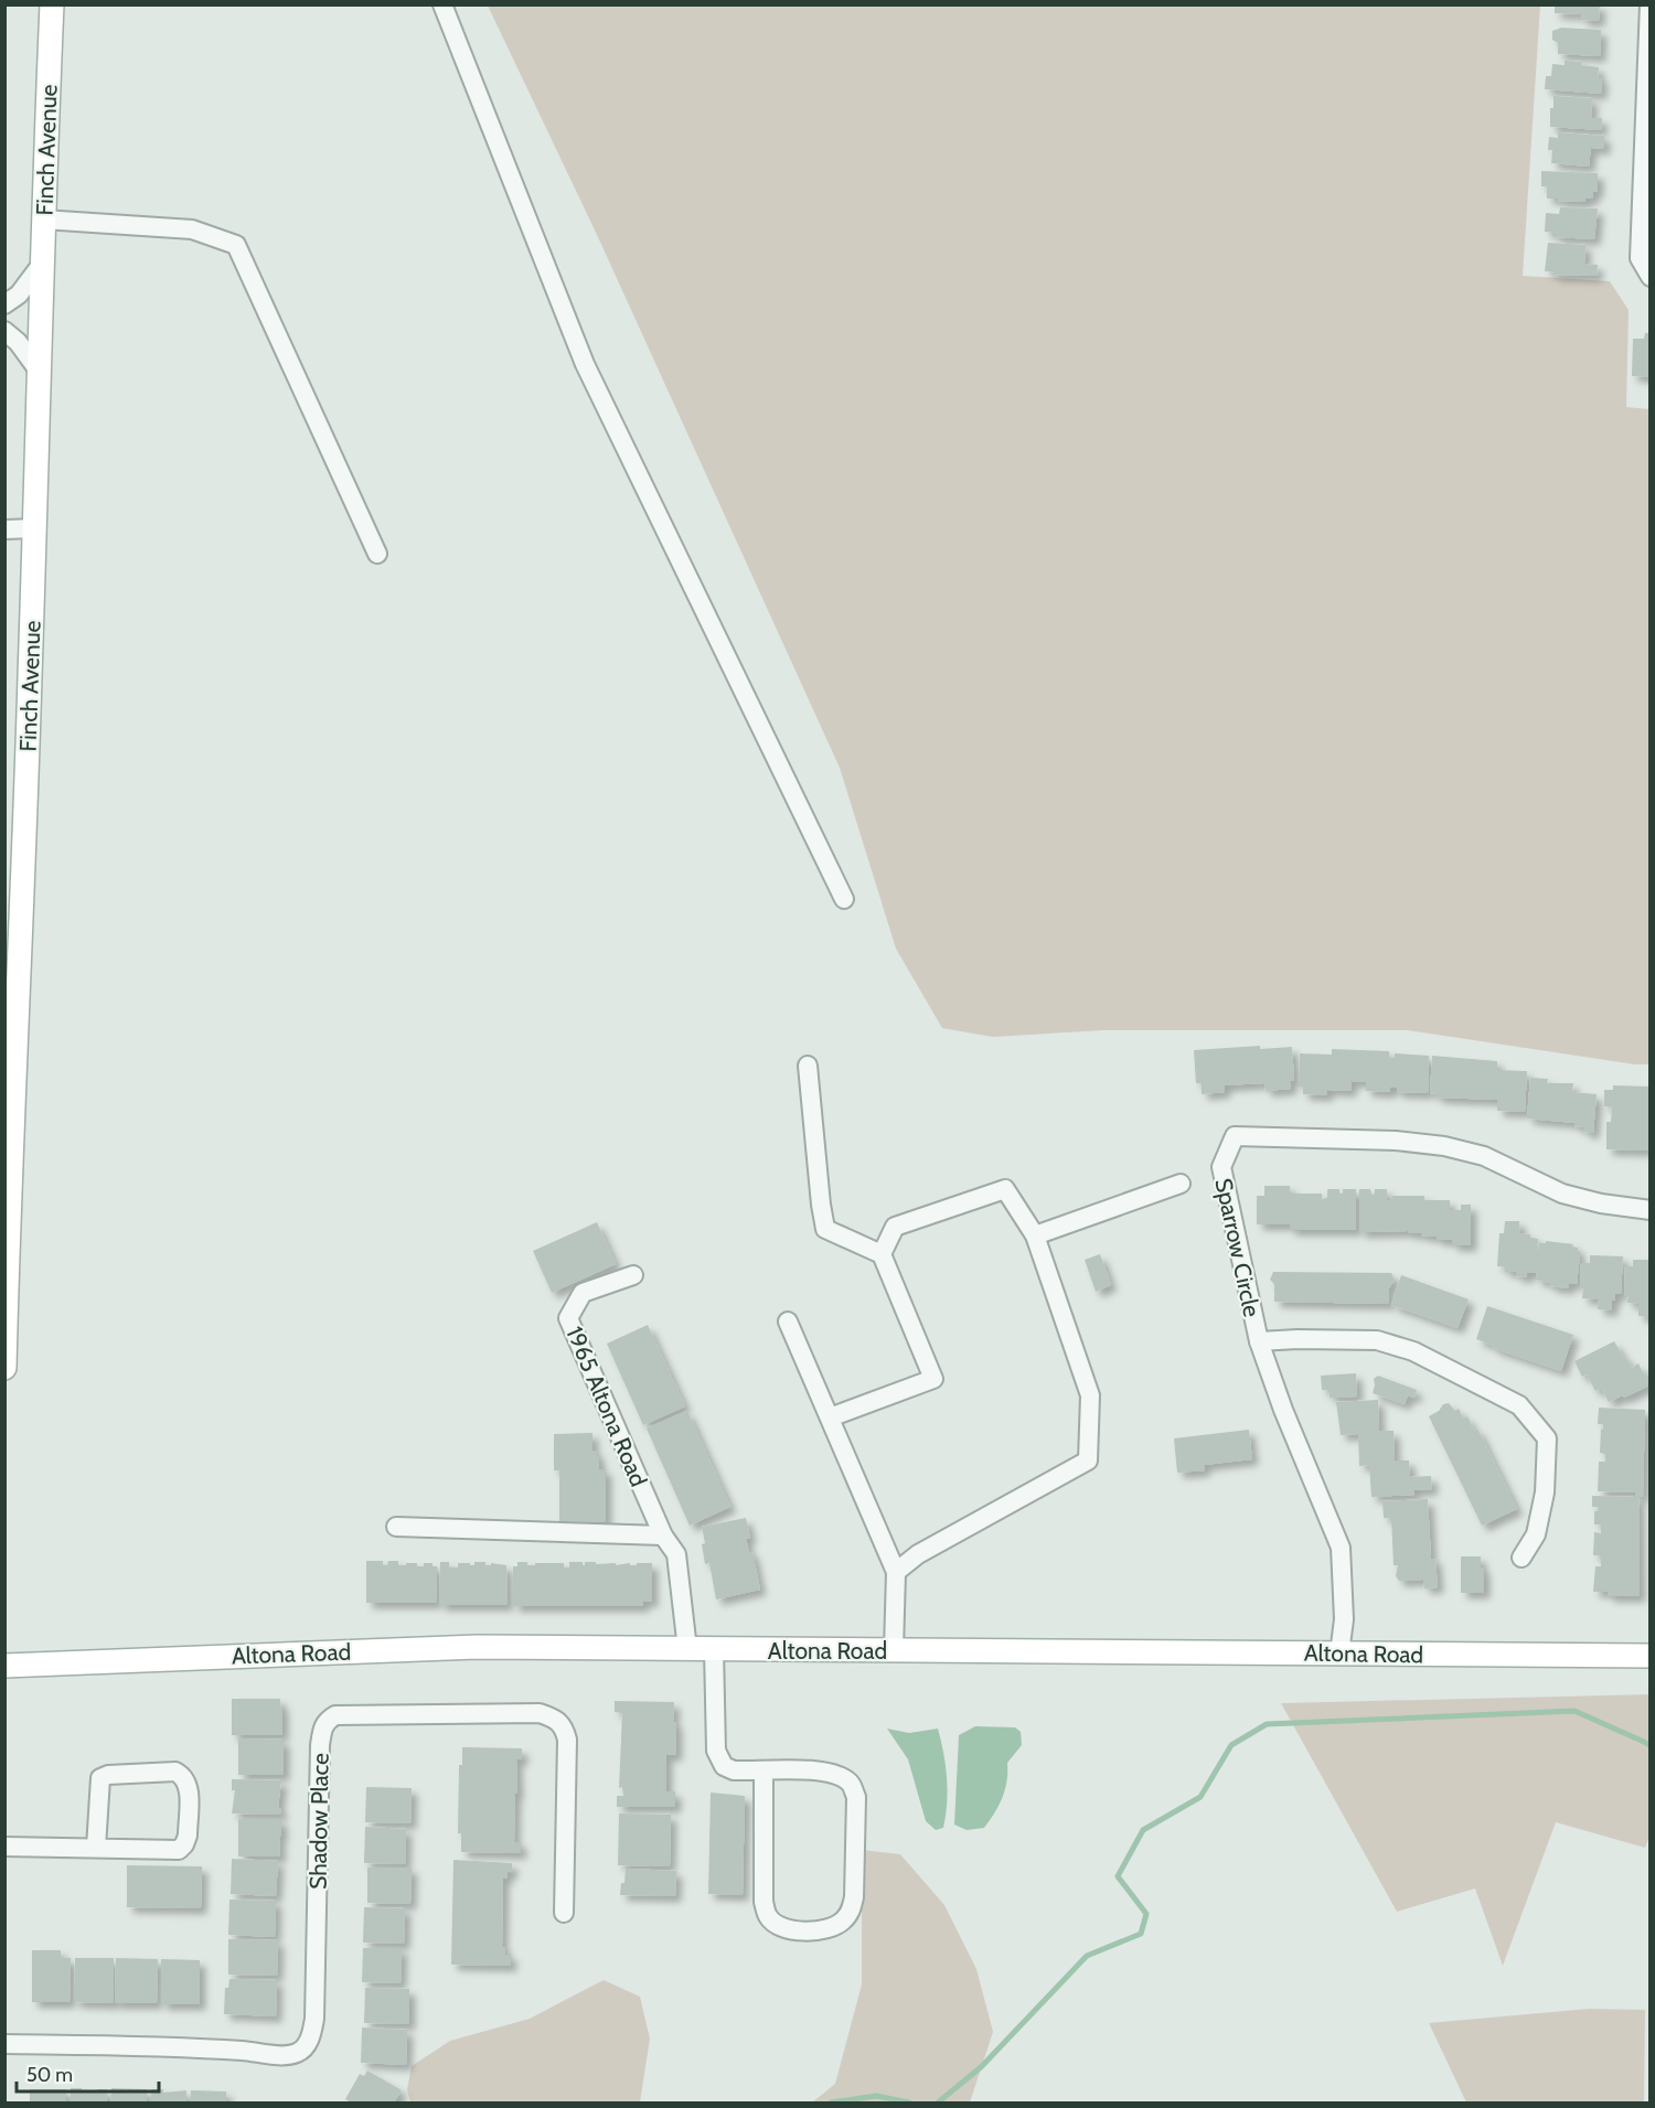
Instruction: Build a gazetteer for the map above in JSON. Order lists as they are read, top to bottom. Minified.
{"streets":{"main road":["Finch Avenue","Altona Road"],"street":["Sparrow Circle","1965 Altona Road","Shadow Place"]},"crossings":[["Sparrow Circle","Altona Road"],["1965 Altona Road","Altona Road"]],"scale_bar":"50 m"}
